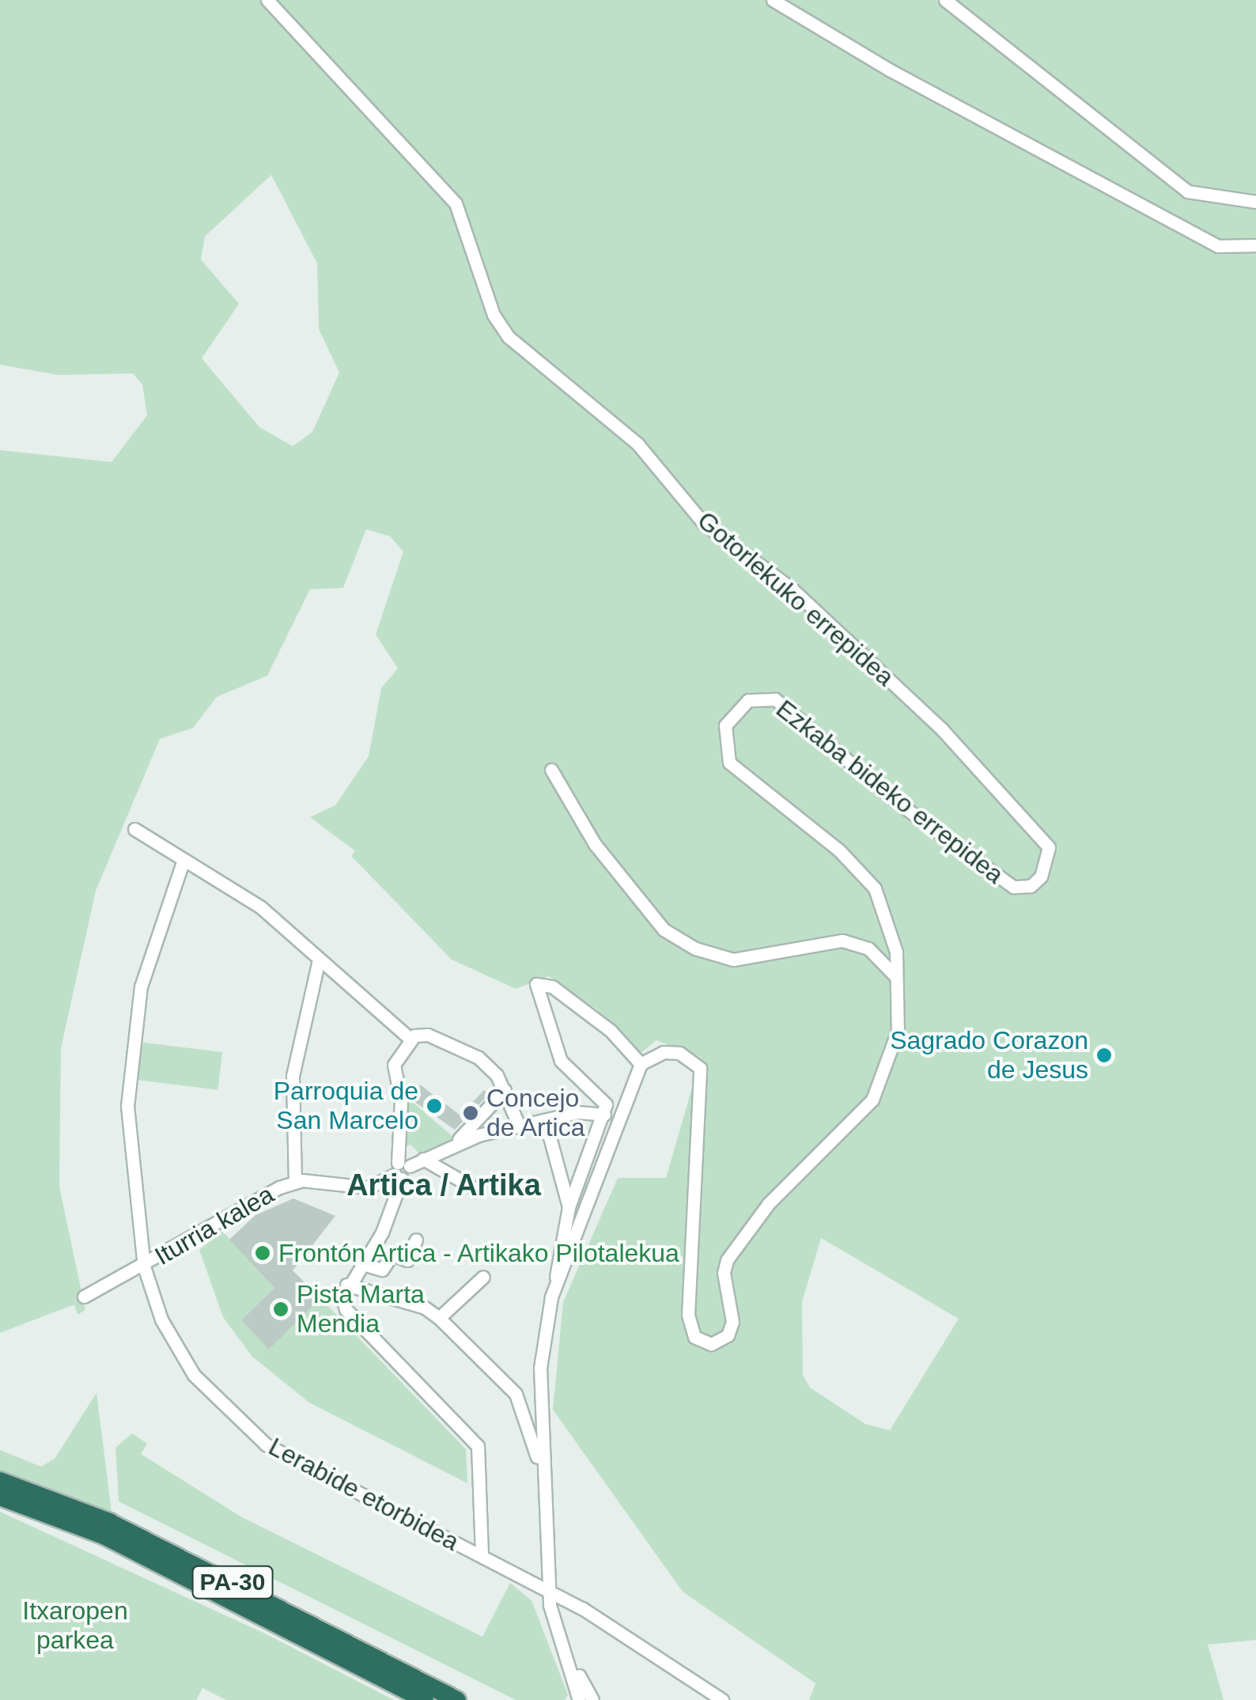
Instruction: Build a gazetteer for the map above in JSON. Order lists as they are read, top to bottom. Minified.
{"streets":{"highway":["PA-30"],"street":["Gotorlekuko errepidea","Ezkaba bideko errepidea","Iturria kalea","Lerabide etorbidea"]},"crossings":[["Gotorlekuko errepidea","Ezkaba bideko errepidea"],["Iturria kalea","Lerabide etorbidea"]],"districts":["Artica / Artika"],"parks":["Itxaropen parkea"],"places":["Sagrado Corazon de Jesus","Parroquia de San Marcelo","Concejo de Artica","Frontón Artica - Artikako Pilotalekua","Pista Marta Mendia"]}
